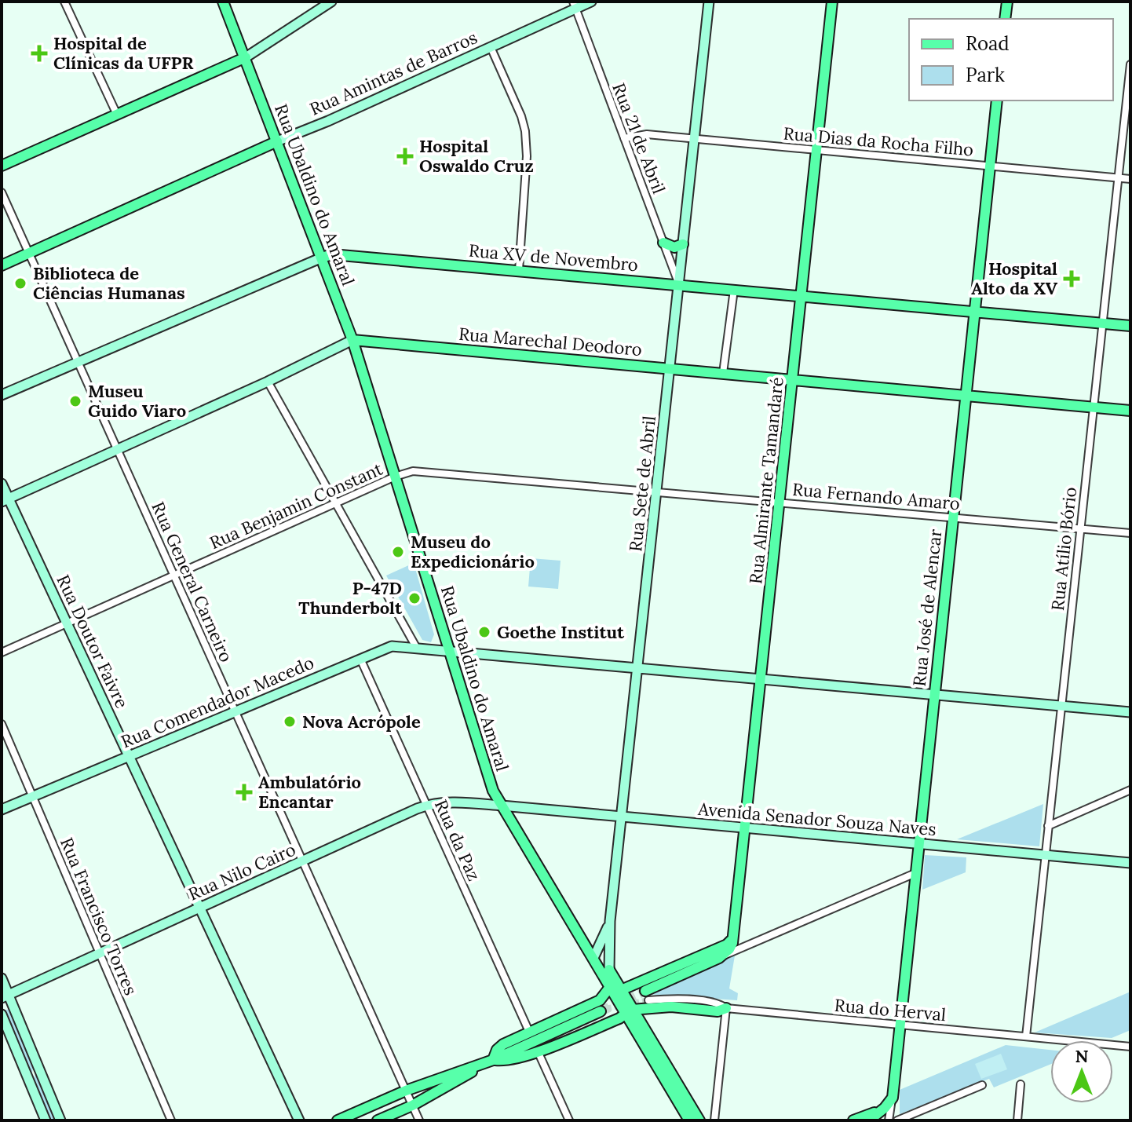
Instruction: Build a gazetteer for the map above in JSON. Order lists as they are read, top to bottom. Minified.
{"streets":{"main road":["Rua Amintas de Barros","Rua Ubaldino do Amaral","Rua XV de Novembro","Rua Marechal Deodoro","Rua Almirante Tamandaré","Rua Sete de Abril","Rua José de Alencar","Rua Doutor Faivre","Rua Comendador Macedo","Avenida Senador Souza Naves","Rua Nilo Cairo"],"street":["Rua 21 de Abril","Rua Dias da Rocha Filho","Rua Fernando Amaro","Rua Benjamin Constant","Rua Atílio Bório","Rua General Carneiro","Rua da Paz","Rua Francisco Torres","Rua do Herval"]},"crossings":[["Rua Amintas de Barros","Rua 21 de Abril"],["Rua Amintas de Barros","Rua Ubaldino do Amaral"],["Rua Amintas de Barros","Rua General Carneiro"],["Rua 21 de Abril","Rua Dias da Rocha Filho"],["Rua 21 de Abril","Rua XV de Novembro"],["Rua 21 de Abril","Rua Sete de Abril"],["Rua Dias da Rocha Filho","Rua Almirante Tamandaré"],["Rua Dias da Rocha Filho","Rua Sete de Abril"],["Rua Dias da Rocha Filho","Rua Atílio Bório"],["Rua Dias da Rocha Filho","Rua José de Alencar"],["Rua Ubaldino do Amaral","Rua XV de Novembro"],["Rua Ubaldino do Amaral","Rua Marechal Deodoro"],["Rua Ubaldino do Amaral","Rua Sete de Abril"],["Rua Ubaldino do Amaral","Rua Fernando Amaro"],["Rua Ubaldino do Amaral","Rua Benjamin Constant"],["Rua Ubaldino do Amaral","Rua Comendador Macedo"],["Rua Ubaldino do Amaral","Avenida Senador Souza Naves"],["Rua Ubaldino do Amaral","Rua Nilo Cairo"],["Rua XV de Novembro","Rua Almirante Tamandaré"],["Rua XV de Novembro","Rua Sete de Abril"],["Rua XV de Novembro","Rua Atílio Bório"],["Rua XV de Novembro","Rua General Carneiro"],["Rua XV de Novembro","Rua José de Alencar"],["Rua Marechal Deodoro","Rua Almirante Tamandaré"],["Rua Marechal Deodoro","Rua Sete de Abril"],["Rua Marechal Deodoro","Rua Atílio Bório"],["Rua Marechal Deodoro","Rua José de Alencar"],["Rua Almirante Tamandaré","Rua Fernando Amaro"],["Rua Almirante Tamandaré","Rua Comendador Macedo"],["Rua Almirante Tamandaré","Avenida Senador Souza Naves"],["Rua Sete de Abril","Rua Fernando Amaro"],["Rua Sete de Abril","Rua Comendador Macedo"],["Rua Sete de Abril","Avenida Senador Souza Naves"],["Rua Fernando Amaro","Rua Benjamin Constant"],["Rua Fernando Amaro","Rua Atílio Bório"],["Rua Fernando Amaro","Rua José de Alencar"],["Rua Benjamin Constant","Rua General Carneiro"],["Rua Benjamin Constant","Rua Doutor Faivre"],["Rua Atílio Bório","Rua Comendador Macedo"],["Rua Atílio Bório","Avenida Senador Souza Naves"],["Rua Atílio Bório","Rua do Herval"],["Rua General Carneiro","Rua Comendador Macedo"],["Rua General Carneiro","Rua Nilo Cairo"],["Rua José de Alencar","Rua Comendador Macedo"],["Rua José de Alencar","Avenida Senador Souza Naves"],["Rua José de Alencar","Rua do Herval"],["Rua Doutor Faivre","Rua Comendador Macedo"],["Rua Doutor Faivre","Rua Nilo Cairo"],["Rua Comendador Macedo","Rua da Paz"],["Rua Comendador Macedo","Rua Francisco Torres"],["Avenida Senador Souza Naves","Rua Nilo Cairo"],["Rua da Paz","Rua Nilo Cairo"],["Rua Nilo Cairo","Rua Francisco Torres"]],"places":{"health":["Hospital de Clínicas da UFPR","Hospital Oswaldo Cruz","Hospital Alto da XV","Ambulatório Encantar"],"other":["Biblioteca de Ciências Humanas","Museu Guido Viaro","Museu do Expedicionário","P-47D Thunderbolt","Goethe Institut","Nova Acrópole"]},"legend":["Road","Park"],"north":"top"}
